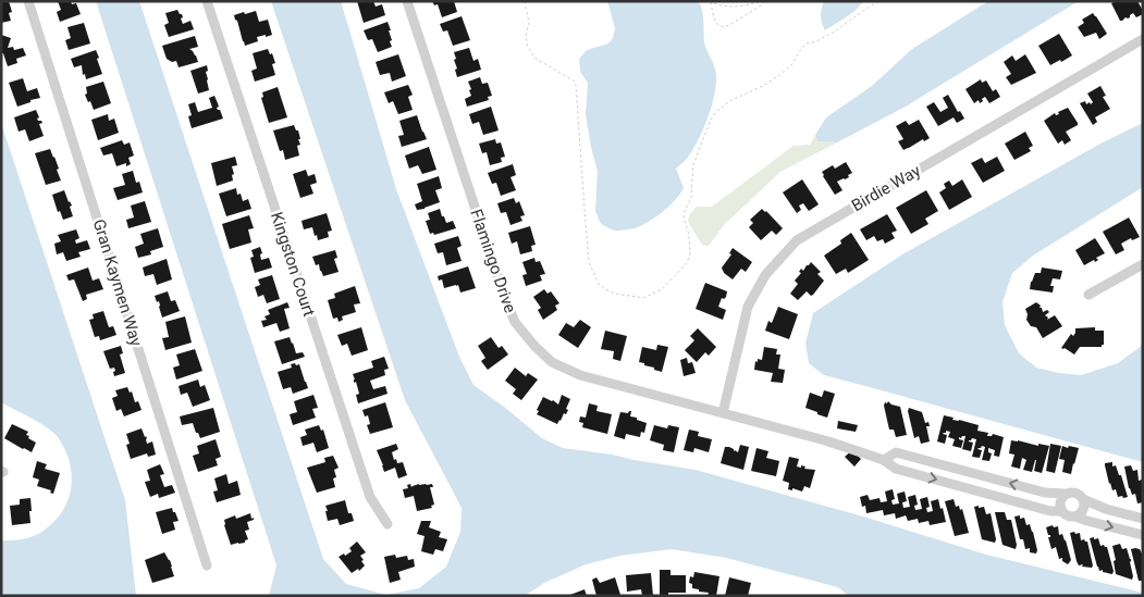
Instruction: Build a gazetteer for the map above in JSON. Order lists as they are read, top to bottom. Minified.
{"streets":{"street":["Birdie Way","Flamingo Drive","Kingston Court","Gran Kaymen Way"]},"crossings":[["Birdie Way","Flamingo Drive"]]}
